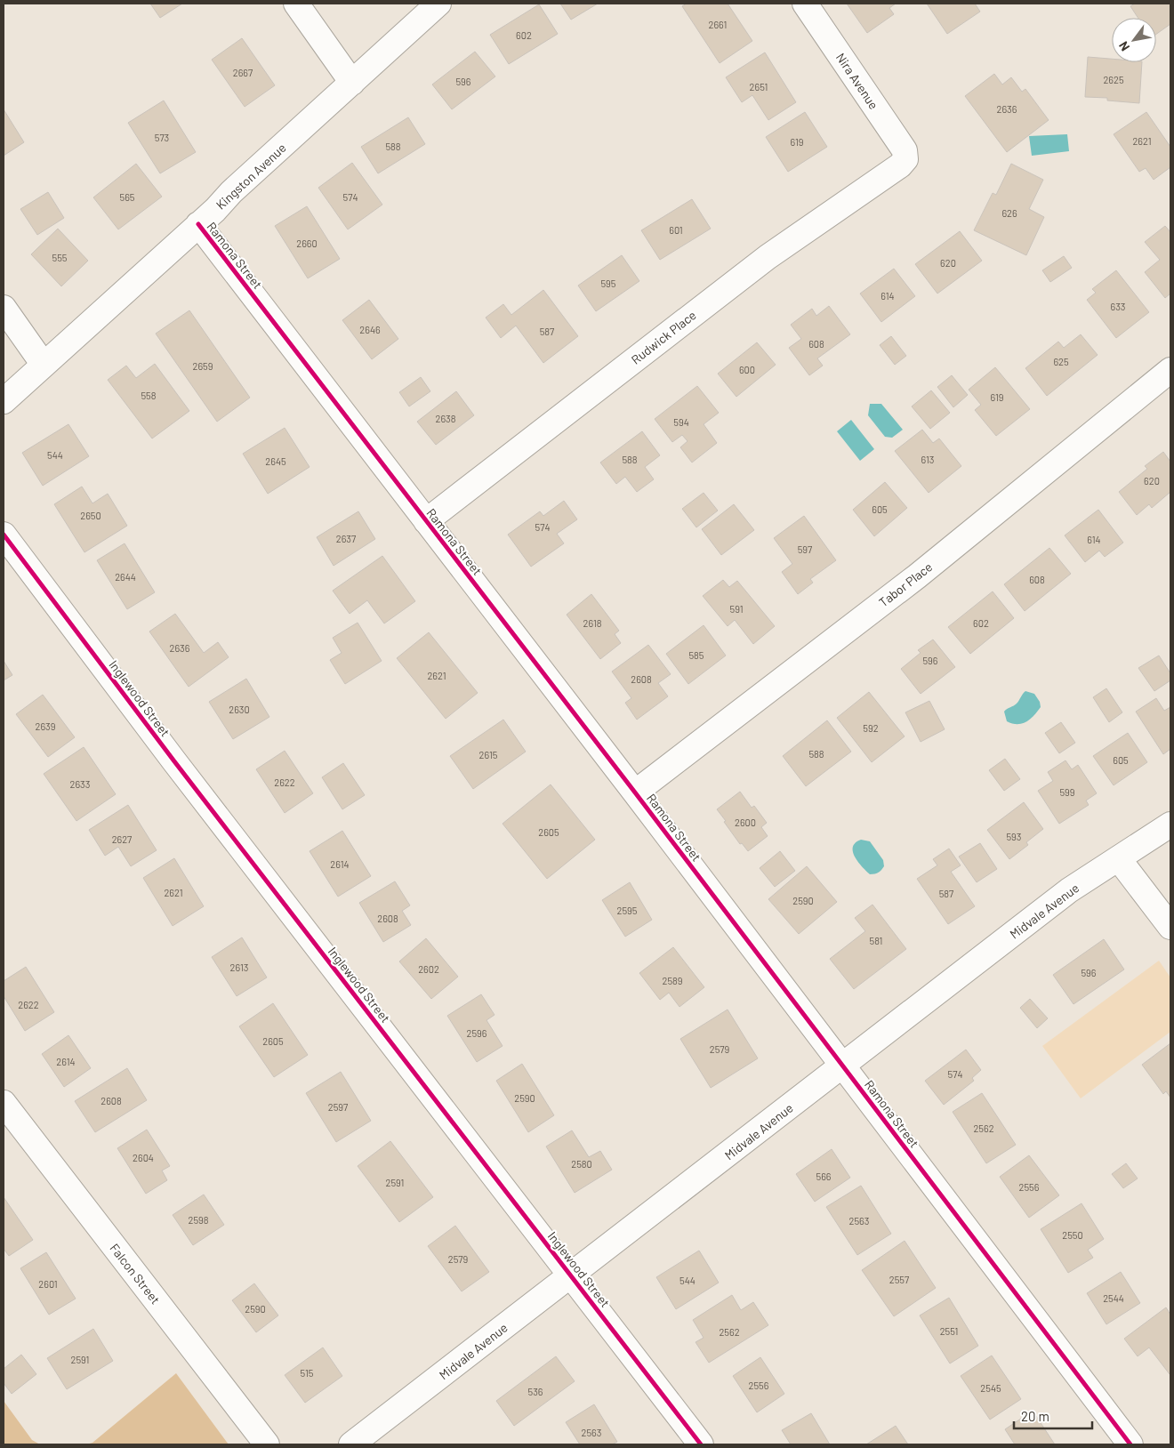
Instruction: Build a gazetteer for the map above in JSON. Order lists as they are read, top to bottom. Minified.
{"streets":{"street":["Nira Avenue","Kingston Avenue","Ramona Street","Rudwick Place","Tabor Place","Inglewood Street","Midvale Avenue","Falcon Street"]},"crossings":[["Nira Avenue","Rudwick Place"],["Kingston Avenue","Ramona Street"],["Ramona Street","Rudwick Place"],["Ramona Street","Tabor Place"],["Ramona Street","Midvale Avenue"],["Inglewood Street","Midvale Avenue"]],"house_numbers":["2661","602","2667","2625","596","2651","2636","573","2621","619","588","565","574","626","601","2660","555","620","595","614","633","2646","587","608","625","2659","600","558","619","2638","594","544","588","613","2645","620","605","2650","574","2637","614","597","2644","608","591","2618","602","2636","585","596","2621","2608","2630","2639","592","588","2615","605","2622","2633","599","2600","2605","593","2627","2614","2621","587","2590","2595","2608","581","2613","2602","596","2589","2622","2596","2605","2579","2614","574","2590","2608","2597","2562","2604","2580","566","2591","2556","2598","2563","2550","2579","2557","544","2601","2544","2590","2551","2562","2591","515","2556","2545","536","2563"],"scale_bar":"20 m","north":"bottom left"}
